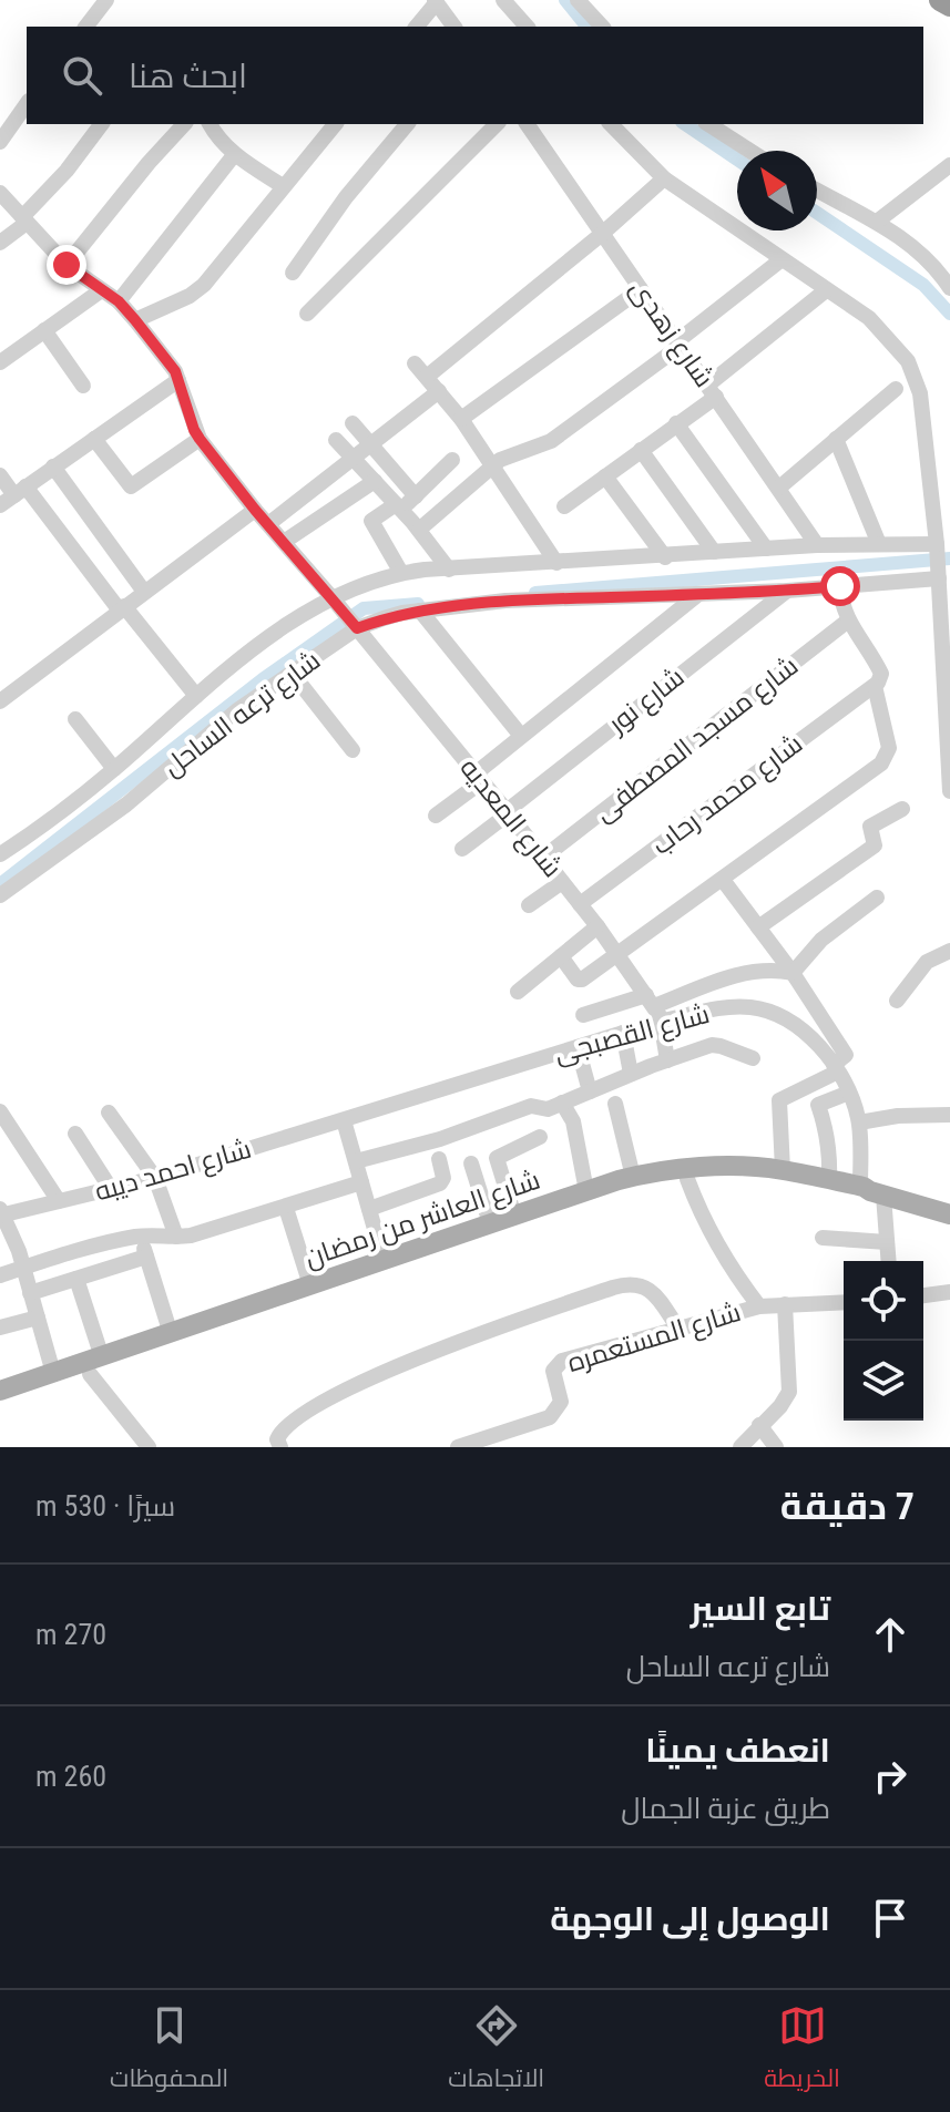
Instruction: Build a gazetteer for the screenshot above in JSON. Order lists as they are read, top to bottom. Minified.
{"streets":{"main road":["شارع العاشر من رمضان"],"street":["شارع زهدى","شارع نور","شارع ترعه الساحل","شارع مسجد المصطفى","شارع محمد رحاب","شارع المعديه","شارع القصبجى","شارع احمد ديبه","شارع المستعمره"]},"crossings":[["شارع زهدى","شارع ترعه الساحل"],["شارع نور","شارع ترعه الساحل"],["شارع نور","شارع المعديه"],["شارع ترعه الساحل","شارع المعديه"],["شارع مسجد المصطفى","شارع المعديه"],["شارع محمد رحاب","شارع المعديه"],["شارع المعديه","شارع القصبجى"],["شارع القصبجى","شارع احمد ديبه"],["شارع القصبجى","شارع العاشر من رمضان"]],"north":"top left","page":{"search":"ابحث هنا","heading":["7 دقيقة","سيرًا · 530 m"],"list":[["تابع السير","شارع ترعه الساحل","270 m"],["انعطف يمينًا","طريق عزبة الجمال","260 m"],"الوصول إلى الوجهة"],"nav":["الخريطة","الاتجاهات","المحفوظات"]}}
